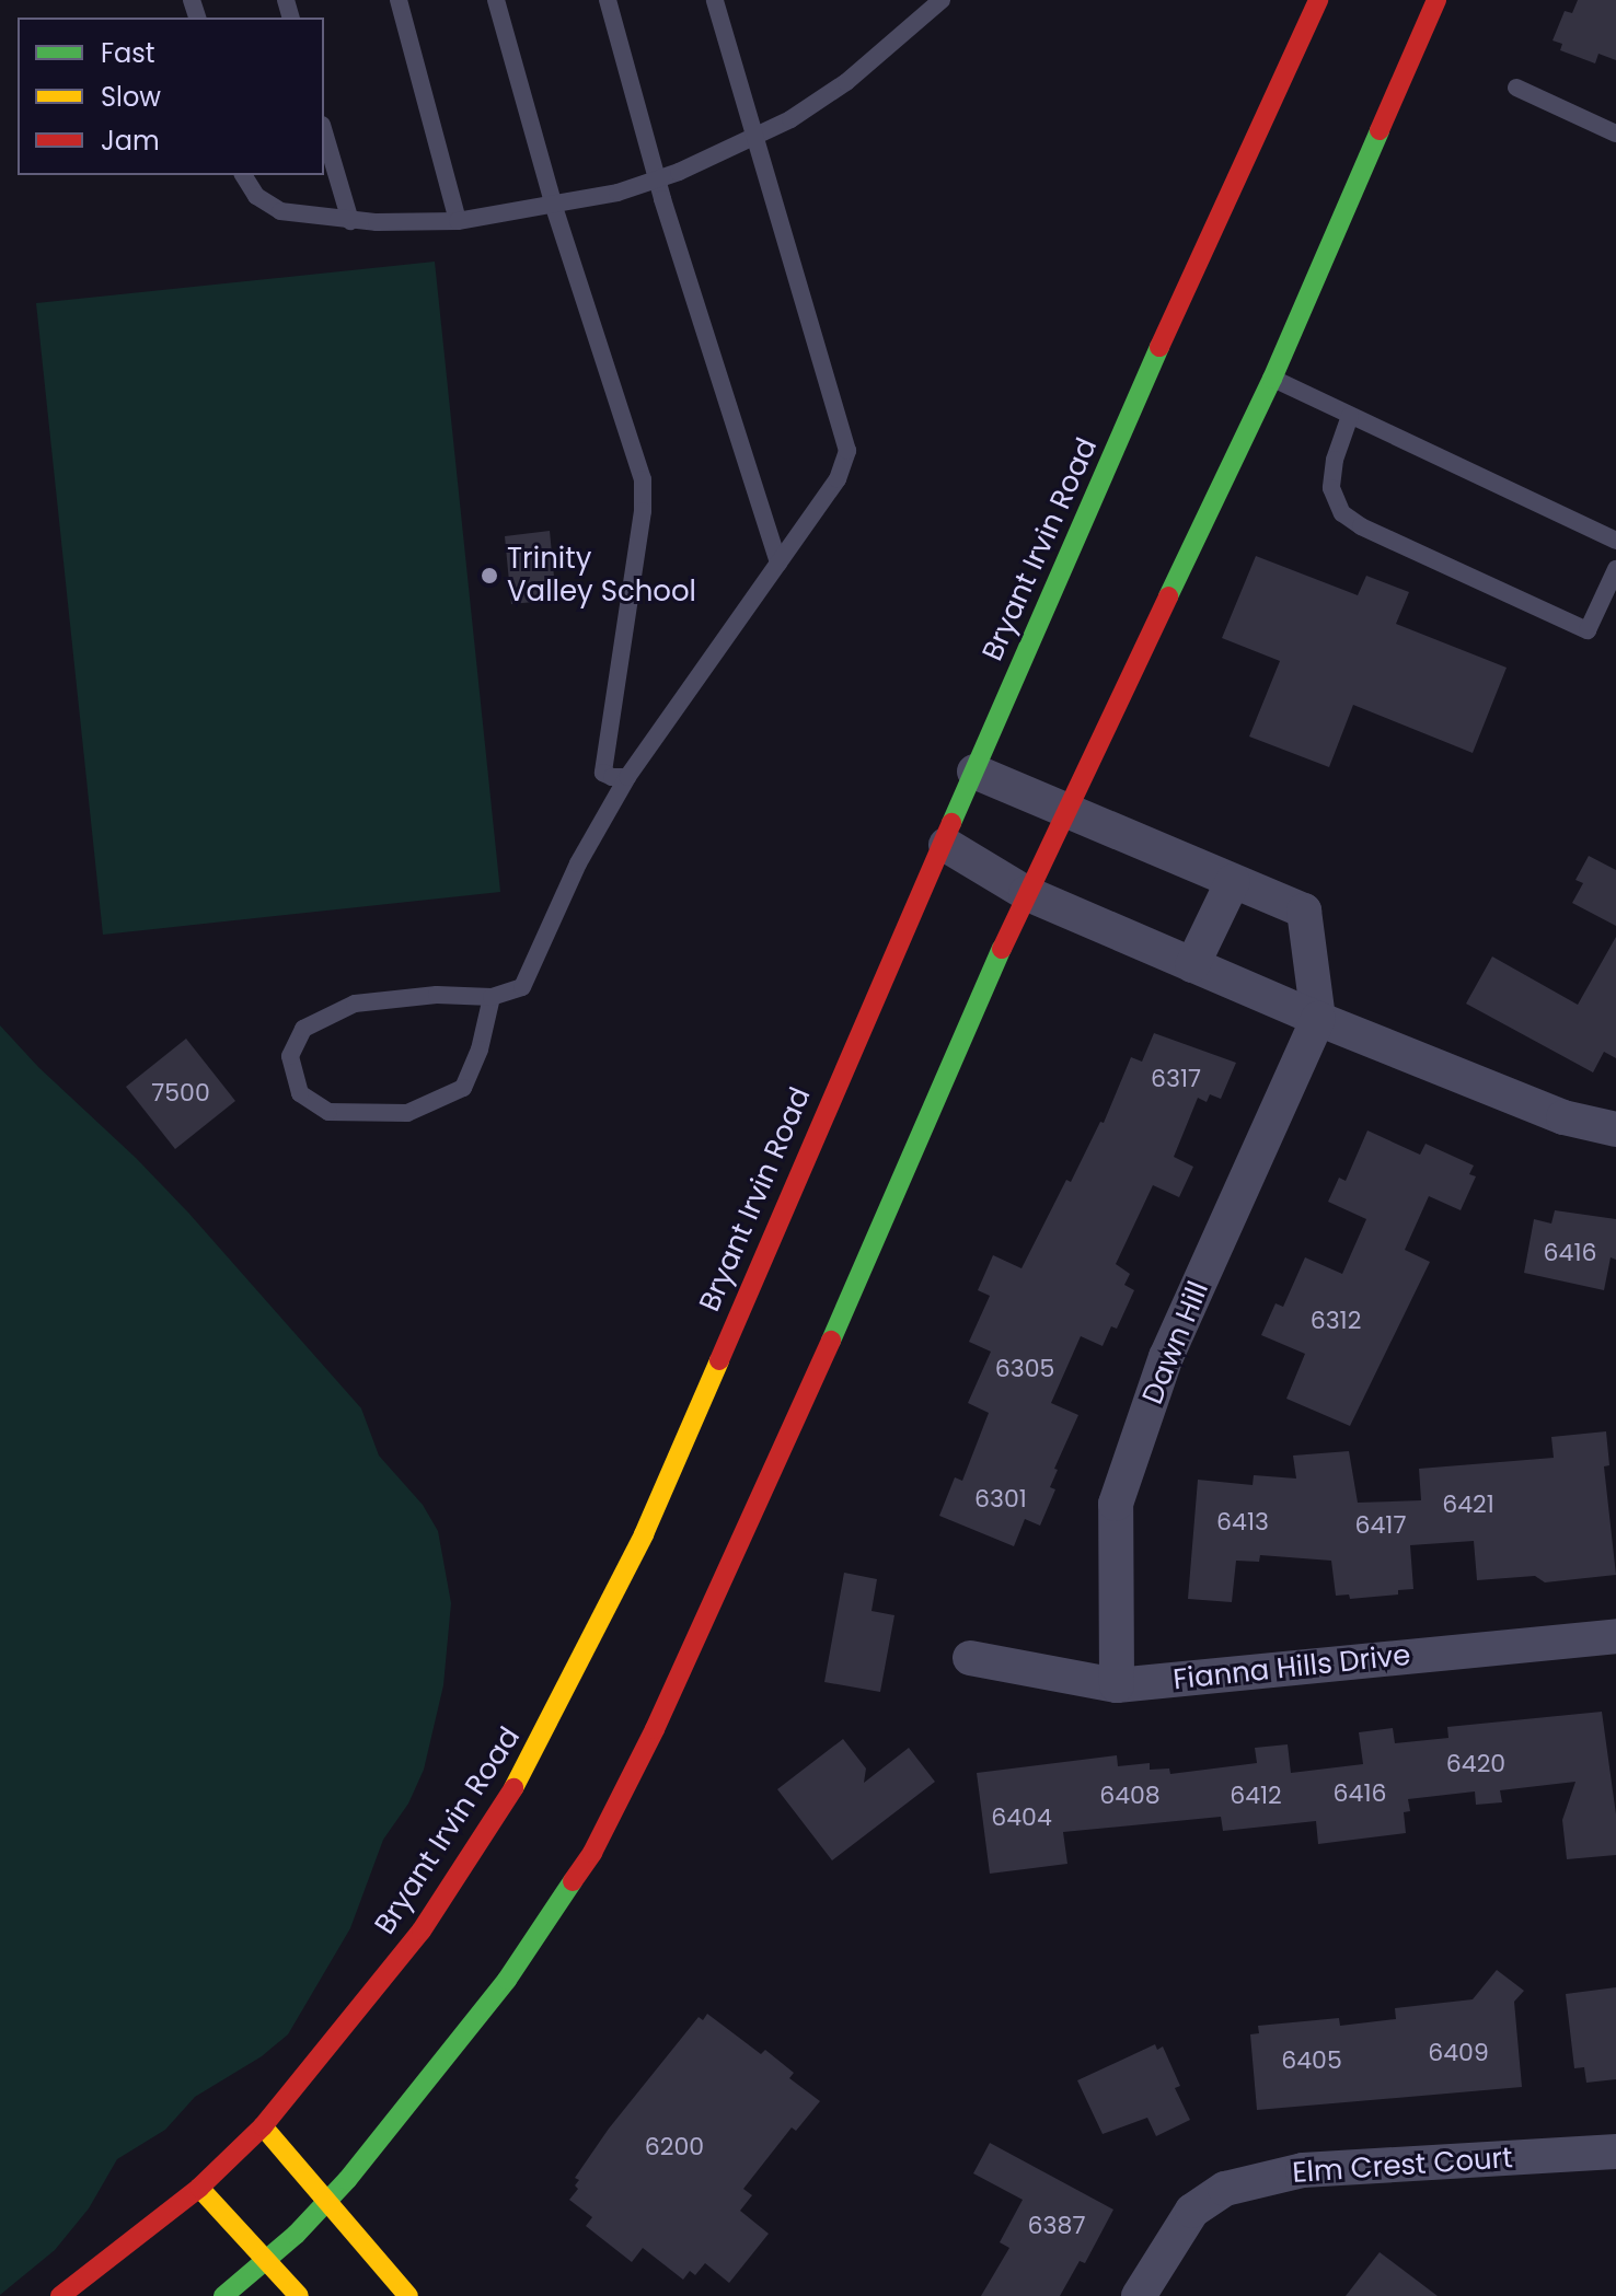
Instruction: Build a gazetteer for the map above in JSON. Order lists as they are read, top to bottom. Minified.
{"streets":{"main road":["Bryant Irvin Road"],"street":["Dawn Hill","Fianna Hills Drive","Elm Crest Court"]},"crossings":[["Dawn Hill","Fianna Hills Drive"]],"places":["Trinity Valley School"],"house_numbers":["6317","7500","6416","6312","6305","6301","6421","6413","6417","6420","6416","6408","6412","6404","6409","6405","6200","6387"],"legend":["Fast","Slow","Jam"]}
